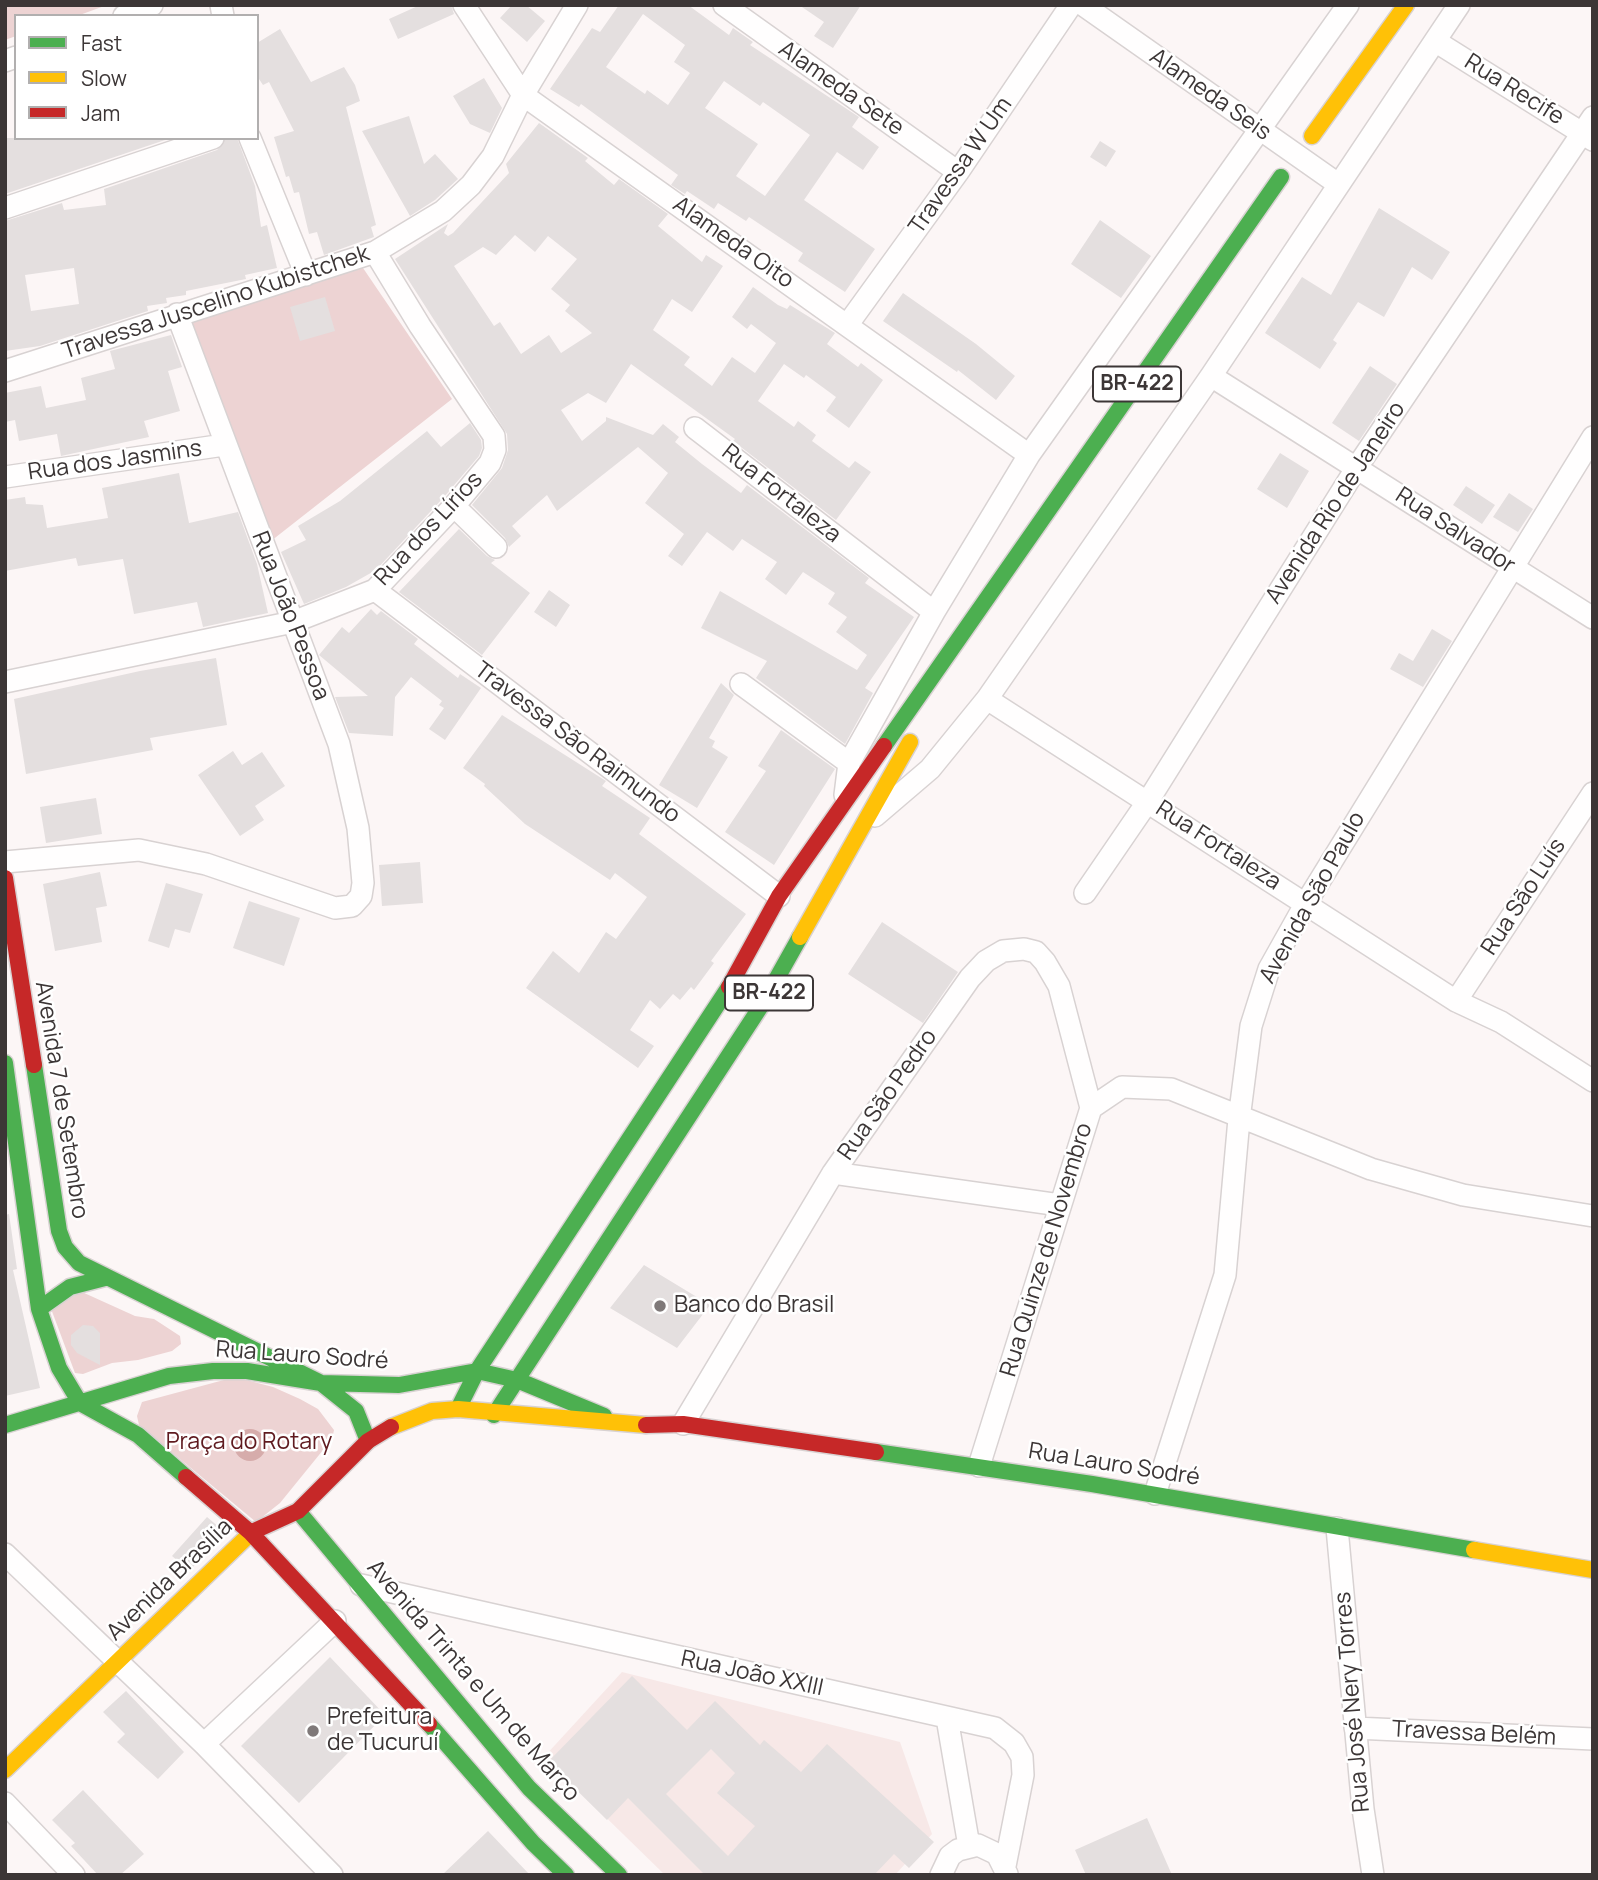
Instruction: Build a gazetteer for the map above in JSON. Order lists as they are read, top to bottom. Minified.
{"streets":{"main road":["BR-422","Avenida 7 de Setembro","Rua Lauro Sodré","Avenida Brasília","Avenida Trinta e Um de Março"],"street":["Alameda Sete","Rua Recife","Alameda Seis","Travessa W Um","Alameda Oito","Travessa Juscelino Kubistchek","Rua dos Jasmins","Rua Fortaleza","Avenida Rio de Janeiro","Rua dos Lírios","Rua Salvador","Rua João Pessoa","Travessa São Raimundo","Rua São Luís","Avenida São Paulo","Rua São Pedro","Rua Quinze de Novembro","Rua João XXIII","Rua José Nery Torres","Travessa Belém"]},"crossings":[["Alameda Sete","Travessa W Um"],["Rua Recife","Avenida Rio de Janeiro"],["Travessa W Um","Alameda Oito"],["Alameda Oito","Travessa Juscelino Kubistchek"],["Travessa Juscelino Kubistchek","Rua dos Lírios"],["Travessa Juscelino Kubistchek","Rua João Pessoa"],["BR-422","Travessa São Raimundo"],["BR-422","Rua Lauro Sodré"],["BR-422","Avenida Brasília"],["Rua dos Jasmins","Rua João Pessoa"],["Rua Fortaleza","Avenida Rio de Janeiro"],["Rua Fortaleza","Rua São Luís"],["Rua Fortaleza","Avenida São Paulo"],["Avenida Rio de Janeiro","Rua Salvador"],["Rua dos Lírios","Rua João Pessoa"],["Rua dos Lírios","Travessa São Raimundo"],["Rua Salvador","Avenida São Paulo"],["Avenida São Paulo","Rua Quinze de Novembro"],["Avenida São Paulo","Rua Lauro Sodré"],["Rua São Pedro","Rua Quinze de Novembro"],["Rua São Pedro","Rua Lauro Sodré"],["Avenida 7 de Setembro","Rua Lauro Sodré"],["Rua Quinze de Novembro","Rua Lauro Sodré"],["Rua Lauro Sodré","Avenida Brasília"],["Rua Lauro Sodré","Rua José Nery Torres"],["Avenida Brasília","Avenida Trinta e Um de Março"],["Rua João XXIII","Avenida Trinta e Um de Março"],["Rua José Nery Torres","Travessa Belém"]],"parks":["Praça do Rotary"],"places":["Banco do Brasil","Prefeitura de Tucuruí"],"legend":["Fast","Slow","Jam"]}
